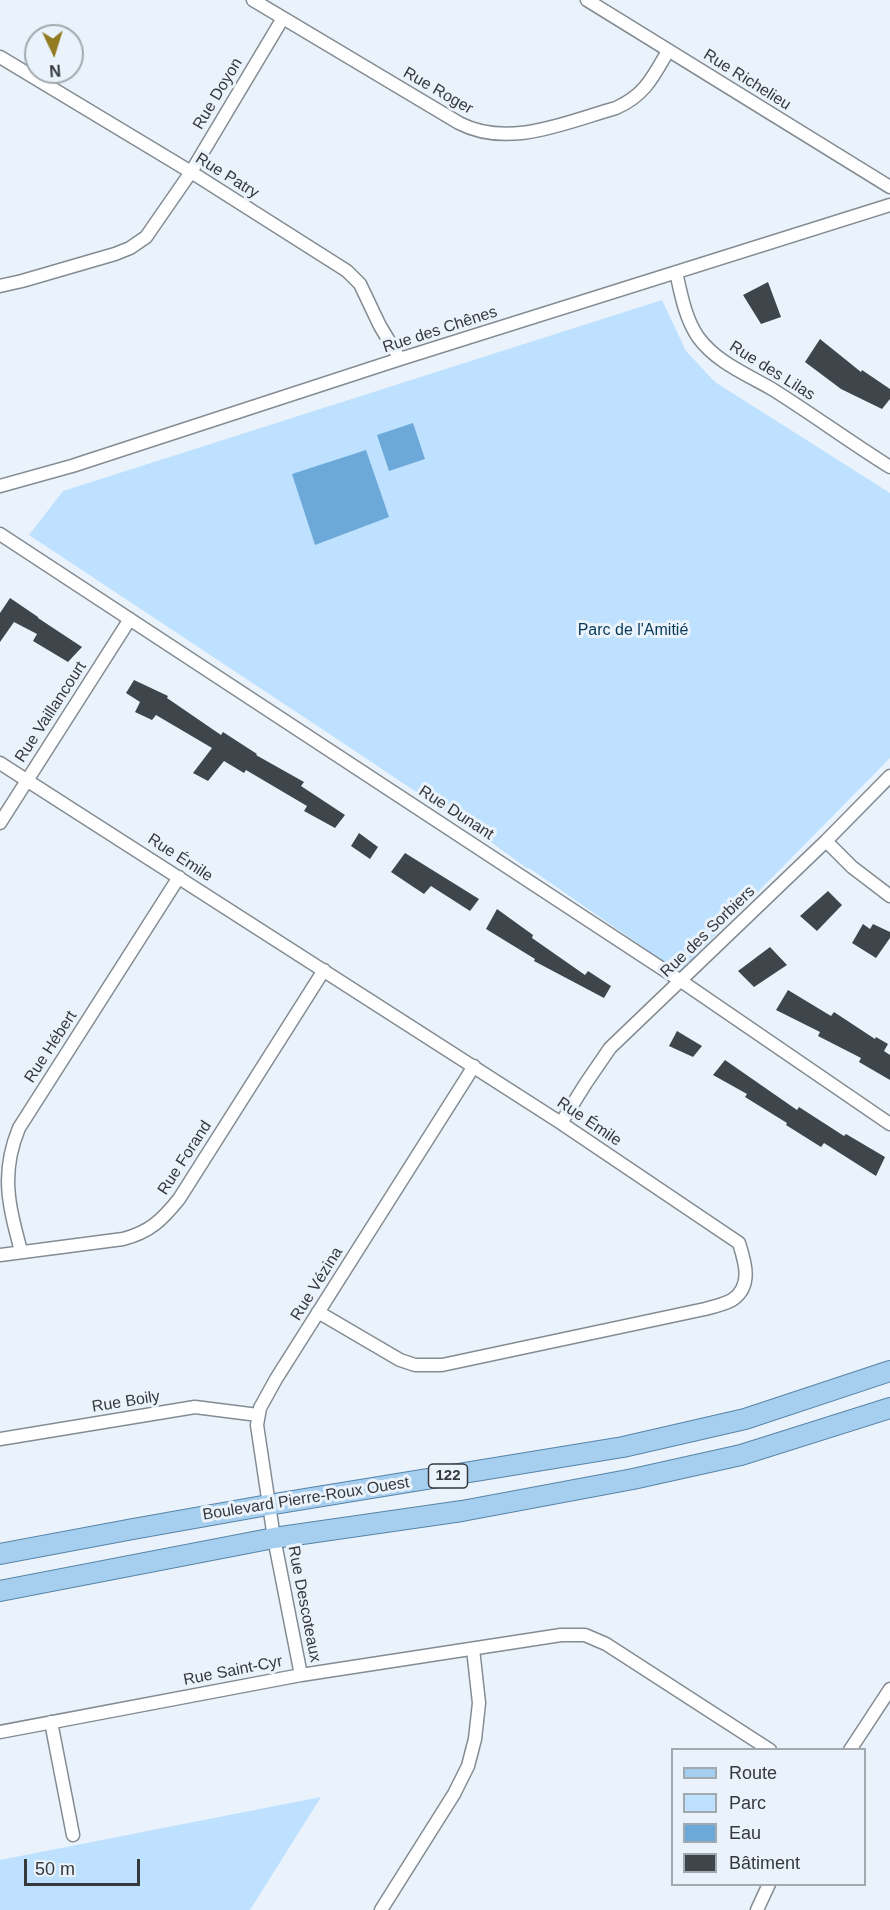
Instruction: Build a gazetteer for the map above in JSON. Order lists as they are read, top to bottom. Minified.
{"streets":{"main road":["122","Boulevard Pierre-Roux Ouest"],"street":["Rue Richelieu","Rue Roger","Rue Doyon","Rue Patry","Rue des Chênes","Rue des Lilas","Rue Vaillancourt","Rue Dunant","Rue Émile","Rue des Sorbiers","Rue Hébert","Rue Forand","Rue Vézina","Rue Boily","Rue Descoteaux","Rue Saint-Cyr"]},"crossings":[["Rue Richelieu","Rue Roger"],["Rue Roger","Rue Doyon"],["Rue Doyon","Rue Patry"],["Rue Patry","Rue des Chênes"],["Rue des Chênes","Rue des Lilas"],["Rue Vaillancourt","Rue Dunant"],["Rue Vaillancourt","Rue Émile"],["Rue Dunant","Rue des Sorbiers"],["Rue Émile","Rue des Sorbiers"],["Rue Émile","Rue Hébert"],["Rue Émile","Rue Forand"],["Rue Émile","Rue Vézina"],["Rue Hébert","Rue Forand"],["Rue Vézina","Rue Boily"],["Rue Vézina","Boulevard Pierre-Roux Ouest"],["Rue Vézina","Rue Descoteaux"],["Boulevard Pierre-Roux Ouest","Rue Descoteaux"],["Rue Descoteaux","Rue Saint-Cyr"]],"parks":["Parc de l'Amitié"],"legend":["Route","Parc","Eau","Bâtiment"],"scale_bar":"50 m","north":"bottom"}
